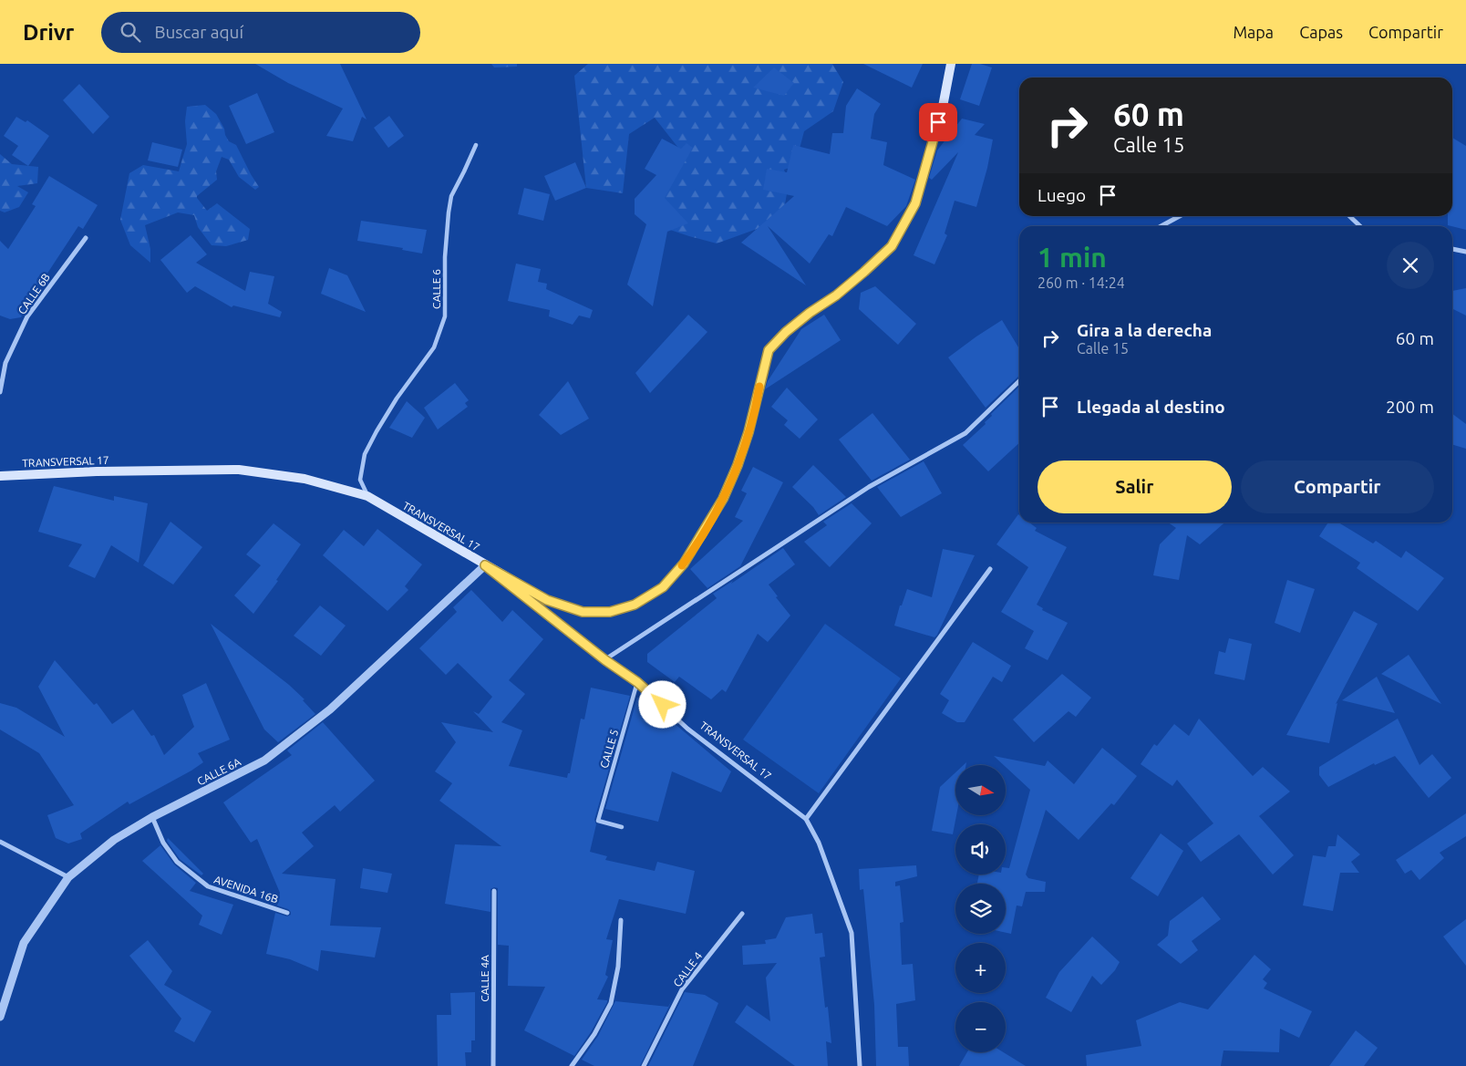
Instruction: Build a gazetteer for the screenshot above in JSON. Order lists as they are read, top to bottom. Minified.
{"streets":{"main road":["TRANSVERSAL 17"],"street":["CALLE 6","CALLE 6B","CALLE 5","CALLE 6A","AVENIDA 16B","CALLE 4","CALLE 4A"]},"crossings":[["CALLE 6","TRANSVERSAL 17"],["TRANSVERSAL 17","CALLE 5"],["TRANSVERSAL 17","CALLE 6A"],["CALLE 6A","AVENIDA 16B"]],"north":"right","page":{"header":"Drivr","search":"Buscar aquí","nav":["Mapa","Capas","Compartir"],"turn":["60 m","Calle 15"],"then":"Luego","heading":["1 min","260 m · 14:24"],"list":[{"name":"Gira a la derecha","note":"Calle 15","value":"60 m"},{"name":"Llegada al destino","value":"200 m"}],"buttons":["Salir","Compartir"],"map_buttons":["+","−"]}}
